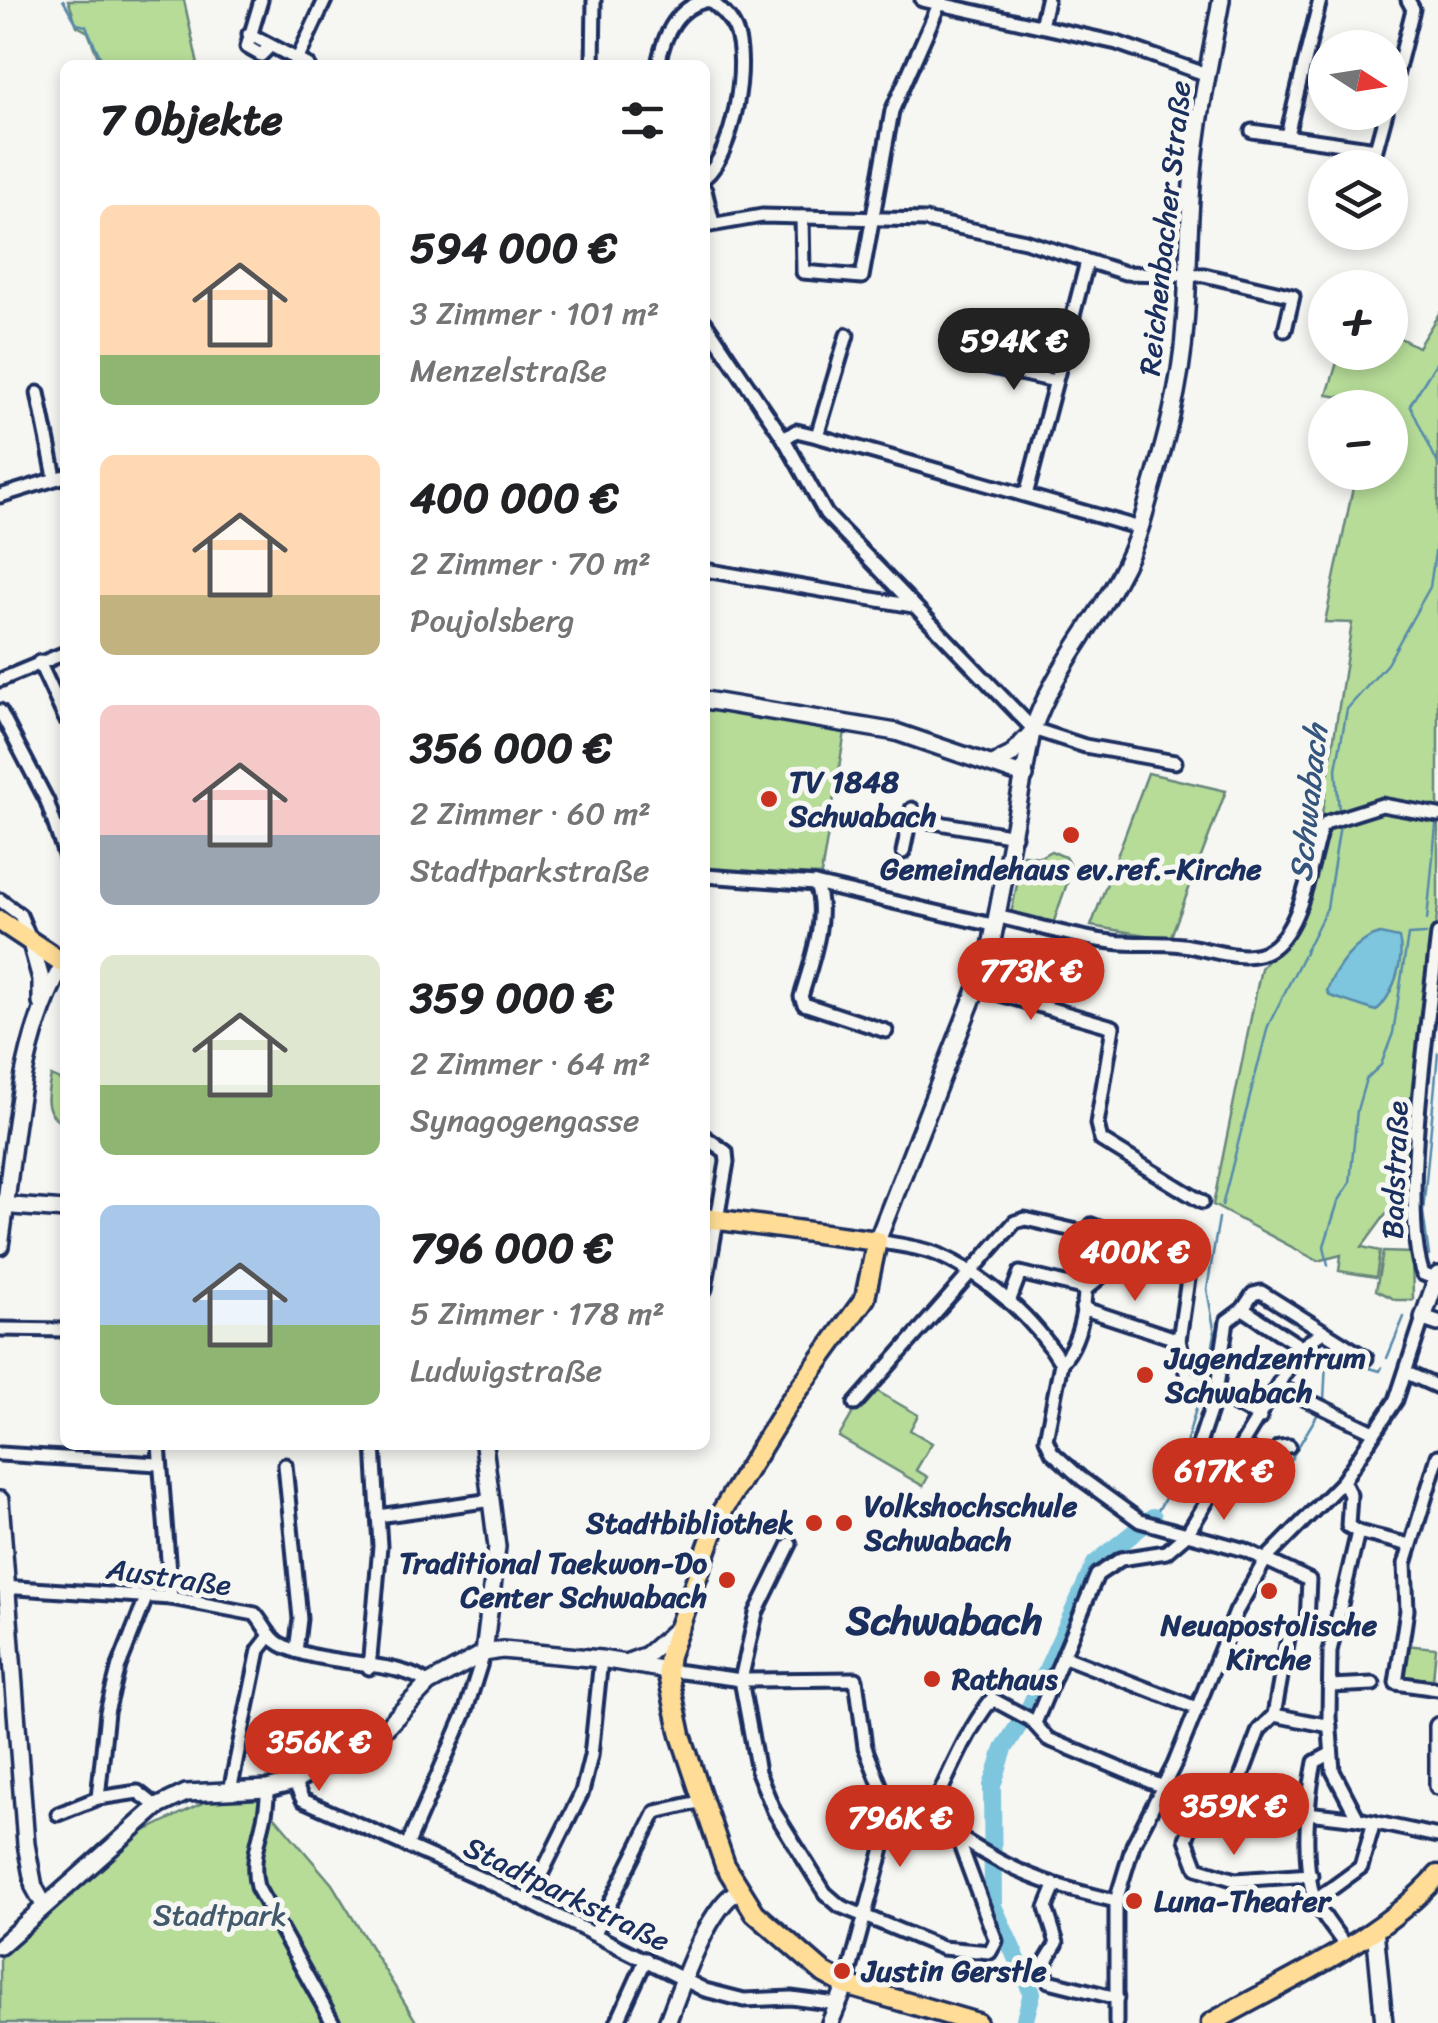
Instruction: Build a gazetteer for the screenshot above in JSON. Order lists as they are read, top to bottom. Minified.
{"streets":{"street":["Reichenbacher Straße","Badstraße","Austraße","Stadtparkstraße"]},"districts":["Schwabach"],"water":["Schwabach"],"parks":["Stadtpark"],"places":["TV 1848 Schwabach","Gemeindehaus ev.ref.-Kirche","Jugendzentrum Schwabach","Stadtbibliothek","Volkshochschule Schwabach","Traditional Taekwon-Do Center Schwabach","Neuapostolische Kirche","Rathaus","Luna-Theater","Justin Gerstle"],"north":"right","page":{"map_buttons":["+","−"],"heading":"7 Objekte","list":[{"name":"594 000 €","note":"3 Zimmer · 101 m² · Menzelstraße"},{"name":"400 000 €","note":"2 Zimmer · 70 m² · Poujolsberg"},{"name":"356 000 €","note":"2 Zimmer · 60 m² · Stadtparkstraße"},{"name":"359 000 €","note":"2 Zimmer · 64 m² · Synagogengasse"},{"name":"796 000 €","note":"5 Zimmer · 178 m² · Ludwigstraße"}],"price":["594K €","773K €","400K €","617K €","356K €","359K €","796K €"]}}
